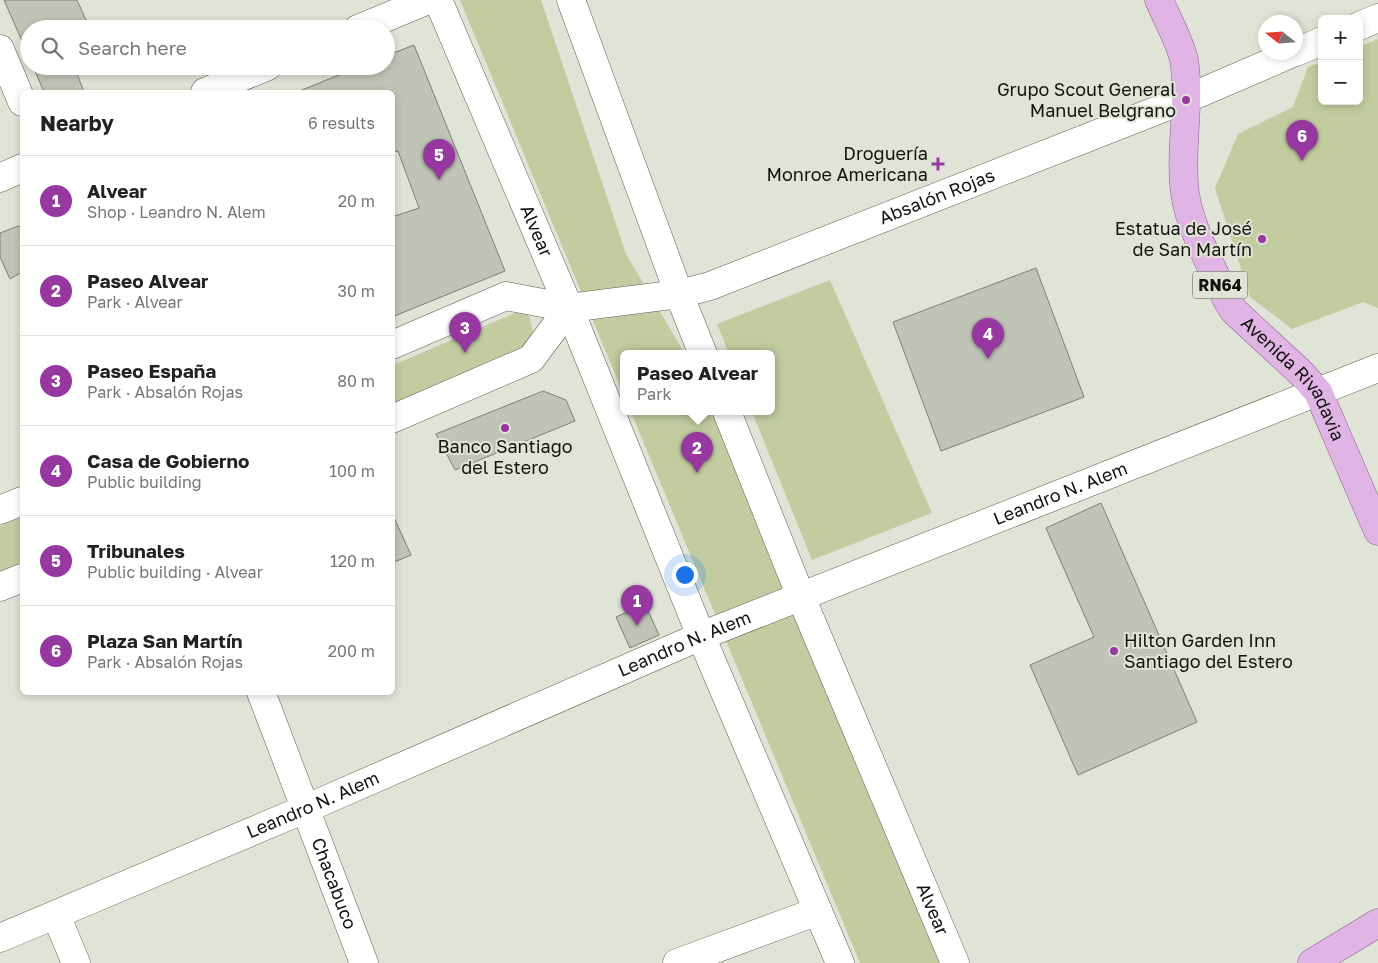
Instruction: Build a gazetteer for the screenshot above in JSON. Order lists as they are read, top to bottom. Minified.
{"streets":{"main road":["RN64","Avenida Rivadavia"],"street":["Absalón Rojas","Alvear","Leandro N. Alem","Chacabuco"]},"crossings":[["Absalón Rojas","Alvear"],["Absalón Rojas","Avenida Rivadavia"],["Alvear","Leandro N. Alem"],["Avenida Rivadavia","Leandro N. Alem"],["Leandro N. Alem","Chacabuco"]],"places":{"other":["Grupo Scout General Manuel Belgrano","Estatua de José de San Martín","Banco Santiago del Estero","Hilton Garden Inn Santiago del Estero"],"health":["Droguería Monroe Americana"]},"north":"left","page":{"map_buttons":["+","−"],"search":"Search here","heading":["Nearby","6 results"],"pins":["6","5","3","4","2","1"],"list":[{"mark":"1","name":"Alvear","note":"Shop · Leandro N. Alem","value":"20 m"},{"mark":"2","name":"Paseo Alvear","note":"Park · Alvear","value":"30 m"},{"mark":"3","name":"Paseo España","note":"Park · Absalón Rojas","value":"80 m"},{"mark":"4","name":"Casa de Gobierno","note":"Public building","value":"100 m"},{"mark":"5","name":"Tribunales","note":"Public building · Alvear","value":"120 m"},{"mark":"6","name":"Plaza San Martín","note":"Park · Absalón Rojas","value":"200 m"}],"popup":["Paseo Alvear","Park"]}}
